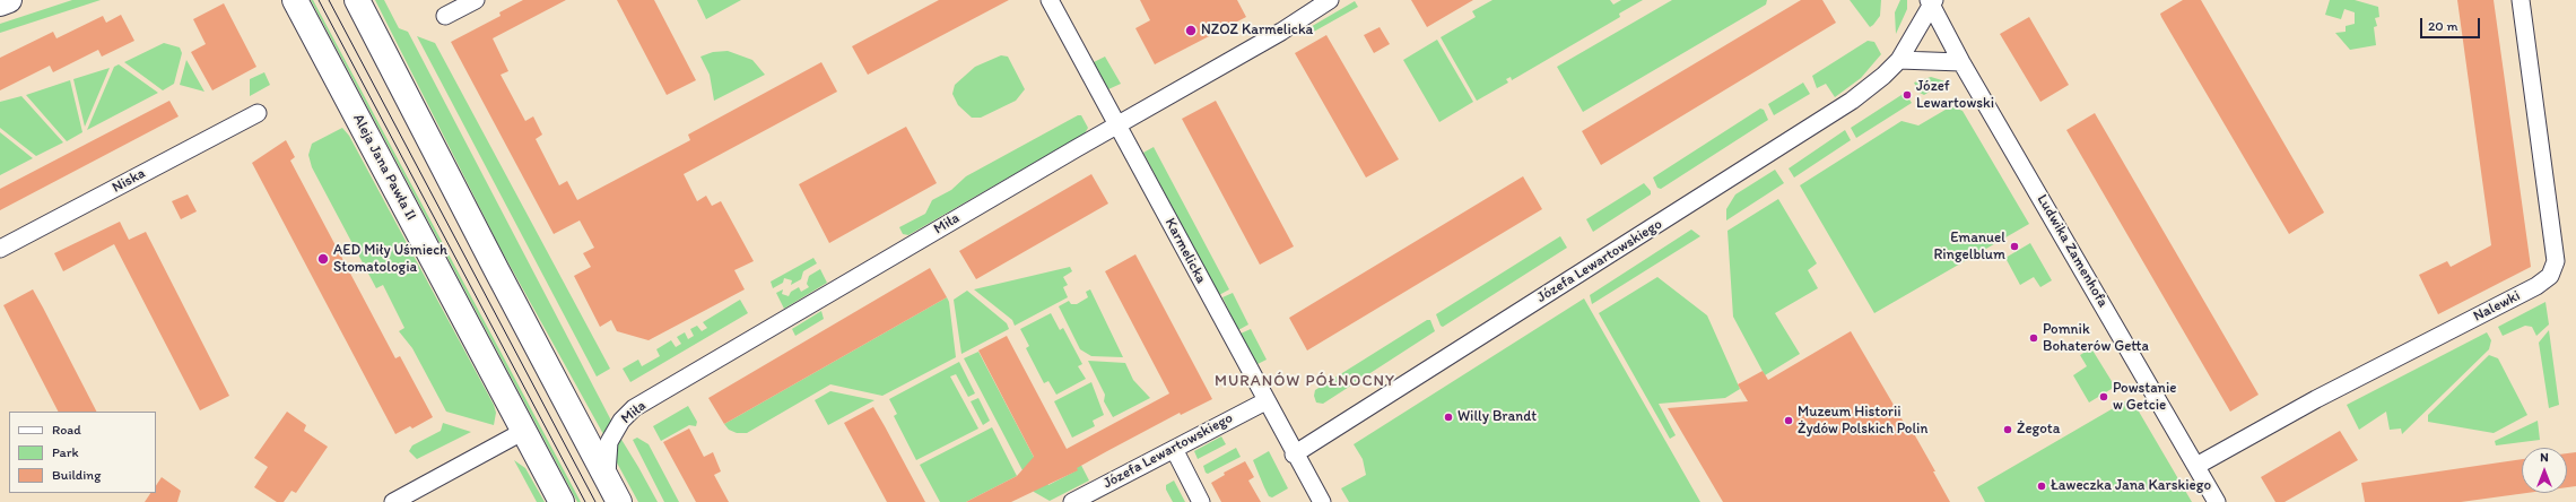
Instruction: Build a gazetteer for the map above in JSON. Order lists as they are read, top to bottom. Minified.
{"streets":{"main road":["Aleja Jana Pawła II"],"street":["Niska","Miła","Karmelicka","Ludwika Zamenhofa","Józefa Lewartowskiego","Nalewki"]},"crossings":[["Miła","Karmelicka"],["Karmelicka","Józefa Lewartowskiego"],["Ludwika Zamenhofa","Józefa Lewartowskiego"],["Ludwika Zamenhofa","Nalewki"]],"districts":["MURANÓW PÓŁNOCNY"],"places":["NZOZ Karmelicka","Józef Lewartowski","Emanuel Ringelblum","AED Miły Uśmiech Stomatologia","Pomnik Bohaterów Getta","Powstanie w Getcie","Willy Brandt","Muzeum Historii Żydów Polskich Polin","Żegota","Ławeczka Jana Karskiego"],"legend":["Road","Park","Building"],"scale_bar":"20 m","north":"top"}
